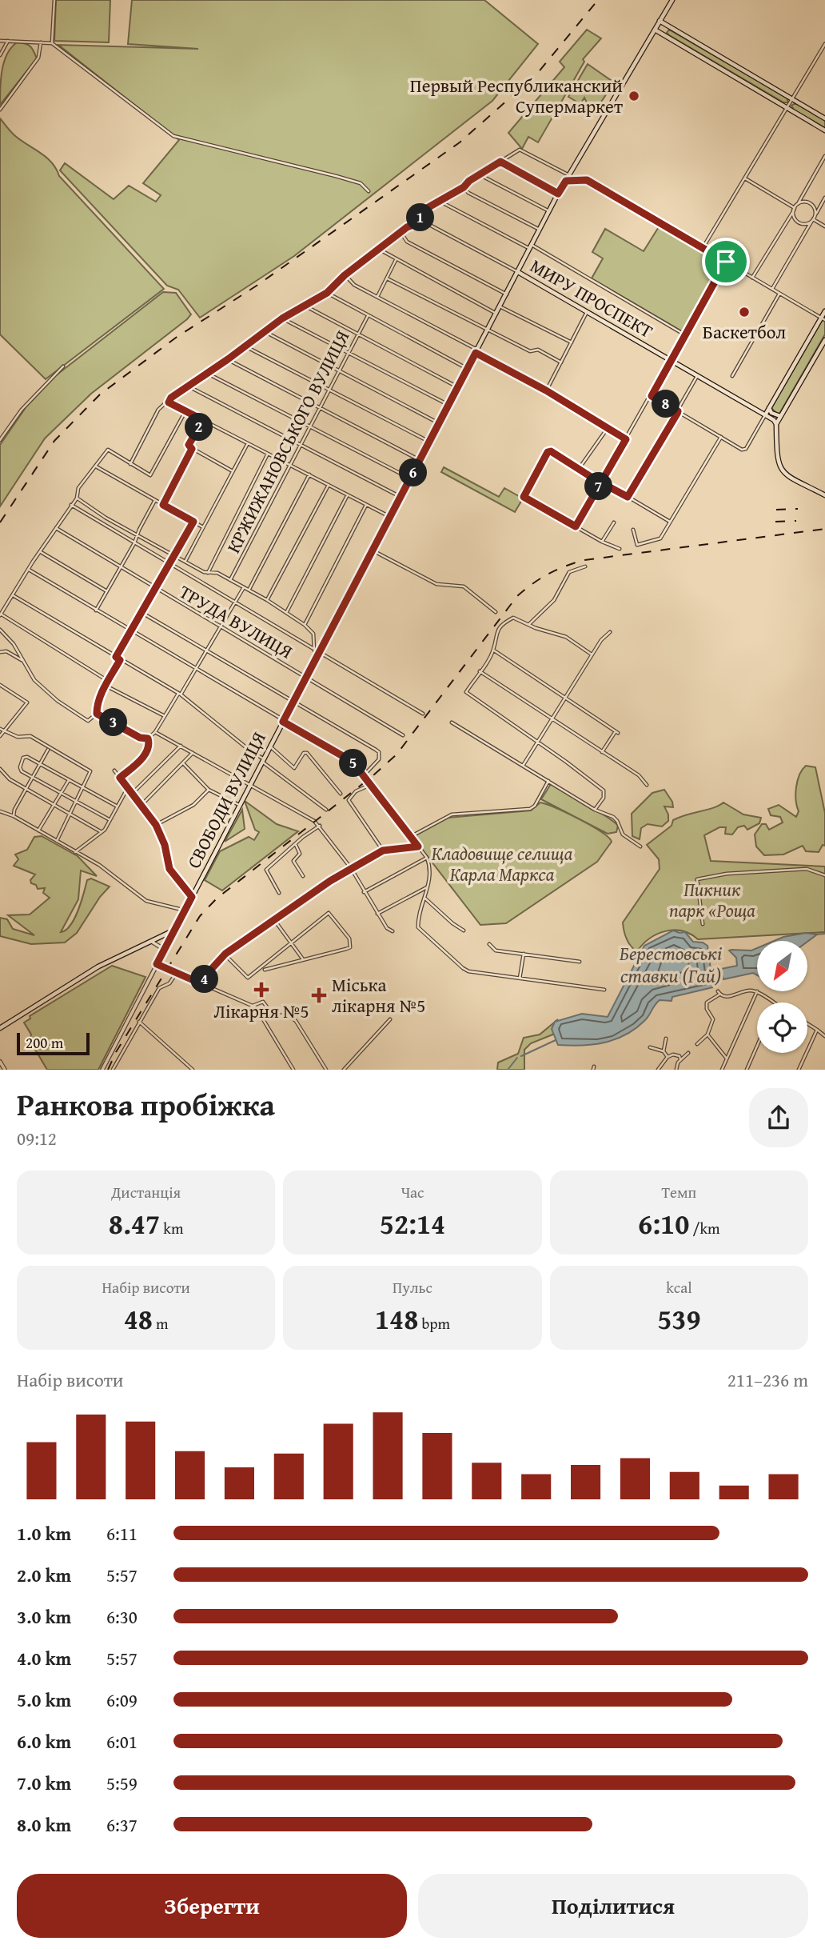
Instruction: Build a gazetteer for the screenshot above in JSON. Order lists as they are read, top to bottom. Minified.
{"streets":{"main road":["МИРУ ПРОСПЕКТ","СВОБОДИ ВУЛИЦЯ"],"street":["КРЖИЖАНОВСЬКОГО ВУЛИЦЯ","ТРУДА ВУЛИЦЯ"]},"crossings":[["МИРУ ПРОСПЕКТ","СВОБОДИ ВУЛИЦЯ"],["ТРУДА ВУЛИЦЯ","СВОБОДИ ВУЛИЦЯ"]],"water":["Берестовські ставки (Гай)"],"parks":["Кладовище селища Карла Маркса","Пикник парк «Роща"],"places":{"other":["Первый Республиканский Супермаркет","Баскетбол"],"health":["Лікарня №5","Міська лікарня №5"]},"scale_bar":"200 m","north":"bottom left","page":{"pins":["1","8","2","6","7","3","5","4"],"scale":"200 m","heading":["Ранкова пробіжка","09:12"],"stats":[["Дистанція","8.47 km"],["Час","52:14"],["Темп","6:10 /km"],["Набір висоти","48 m"],["Пульс","148 bpm"],["kcal","539"]],"chart":["Набір висоти","211–236 m"],"list":[{"name":"1.0 km","note":"6:11"},{"name":"2.0 km","note":"5:57"},{"name":"3.0 km","note":"6:30"},{"name":"4.0 km","note":"5:57"},{"name":"5.0 km","note":"6:09"},{"name":"6.0 km","note":"6:01"},{"name":"7.0 km","note":"5:59"},{"name":"8.0 km","note":"6:37"}],"buttons":["Зберегти","Поділитися"]}}
